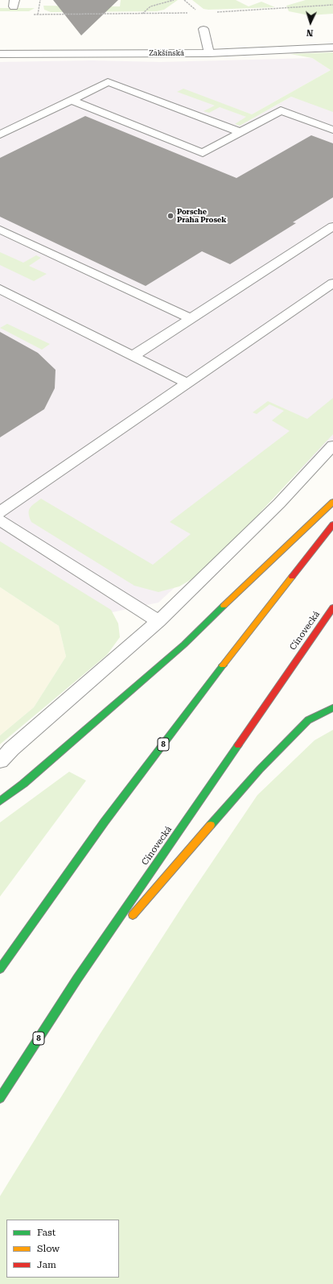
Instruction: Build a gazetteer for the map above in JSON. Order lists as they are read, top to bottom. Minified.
{"streets":{"highway":["Cínovecká","8"],"street":["Zakšínská"]},"places":["Porsche Praha Prosek"],"legend":["Fast","Slow","Jam"],"north":"bottom"}
